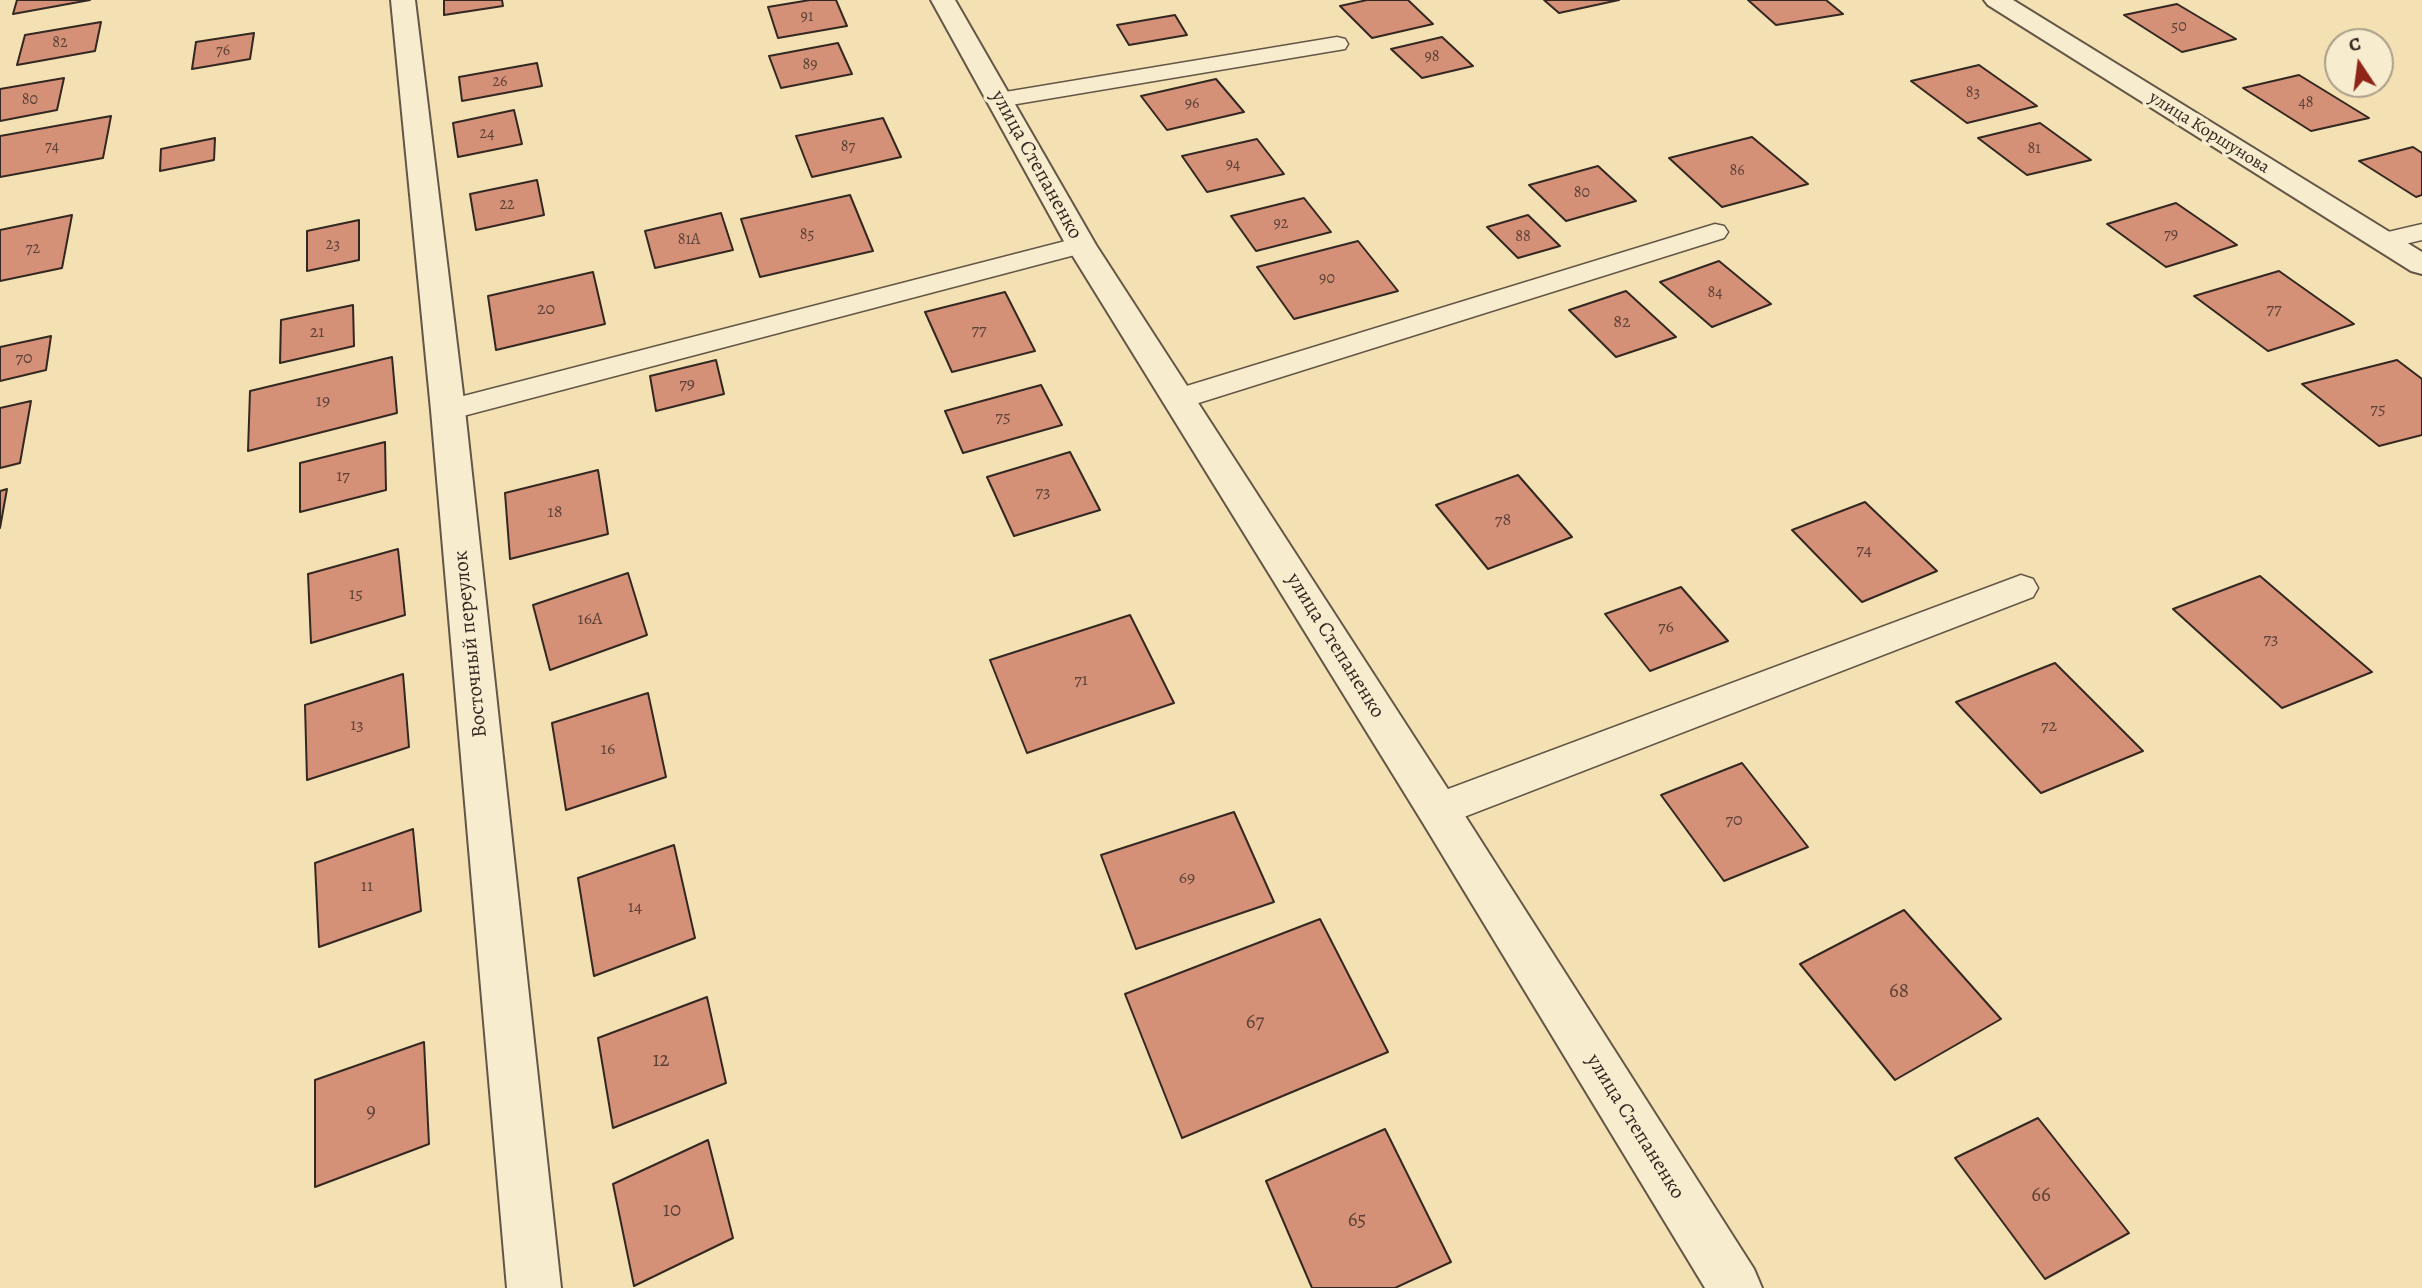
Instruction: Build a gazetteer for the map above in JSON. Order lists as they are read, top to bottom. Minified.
{"streets":{"street":["улица Коршунова","улица Степаненко","Восточный переулок"]},"house_numbers":["91","50","82","76","98","89","26","83","80","48","96","24","74","87","81","94","86","80","22","92","85","79","88","81А","23","72","90","84","20","77","82","77","21","70","79","19","75","75","17","73","18","78","74","15","16А","76","73","71","13","72","16","70","69","11","14","68","67","12","9","66","10","65"],"north":"top"}
